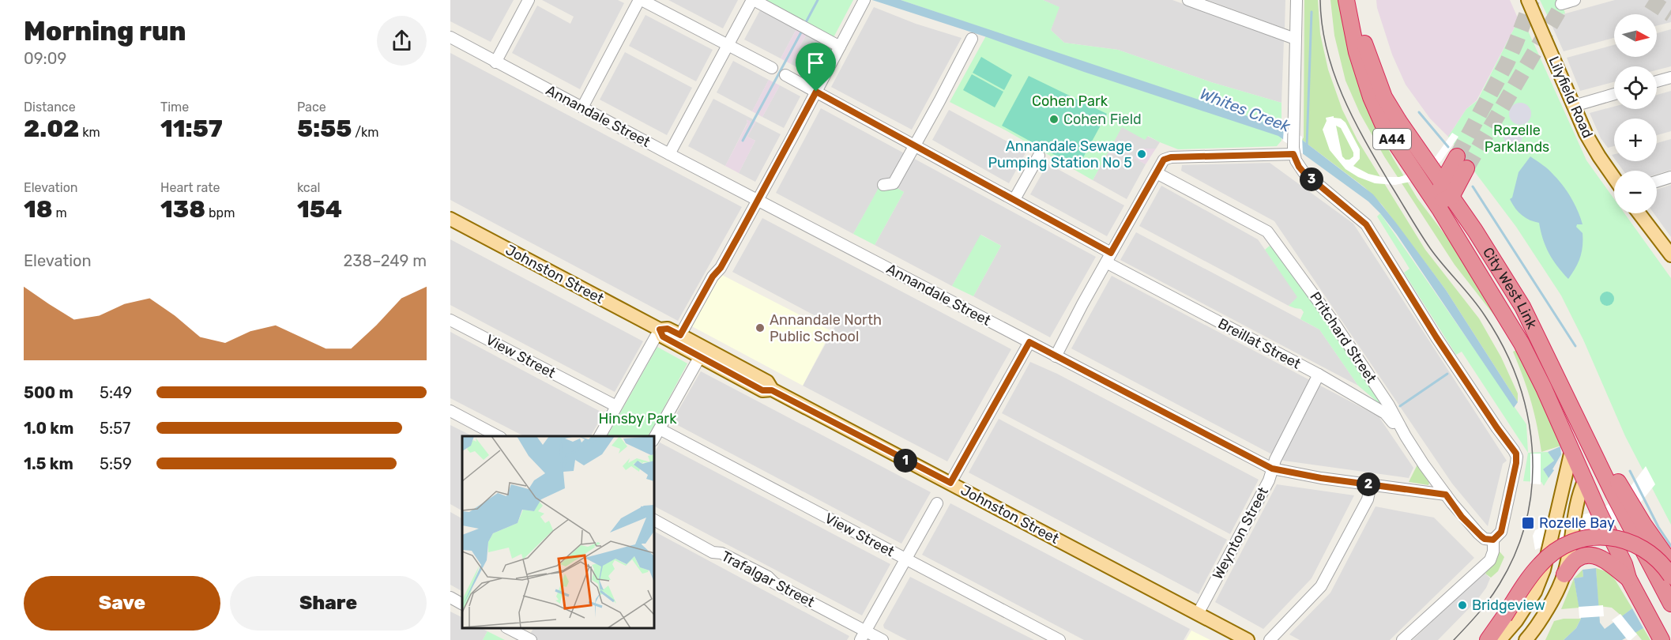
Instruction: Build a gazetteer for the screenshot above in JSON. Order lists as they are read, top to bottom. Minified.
{"streets":{"highway":["A44","City West Link"],"main road":["Lilyfield Road","Johnston Street"],"street":["Annandale Street","Pritchard Street","Breillat Street","View Street","Weynton Street","Trafalgar Street"]},"crossings":[["Annandale Street","Pritchard Street"],["Annandale Street","Weynton Street"],["A44","City West Link"],["Johnston Street","Weynton Street"],["Pritchard Street","Breillat Street"],["Breillat Street","Weynton Street"]],"water":["Whites Creek"],"parks":["Cohen Park","Rozelle Parklands","Hinsby Park"],"places":{"other":["Cohen Field","Annandale Sewage Pumping Station No 5","Annandale North Public School","Bridgeview"],"transit":["Rozelle Bay"]},"north":"right","page":{"heading":["Morning run","09:09"],"map_buttons":["+","−"],"stats":[["Distance","2.02 km"],["Time","11:57"],["Pace","5:55 /km"],["Elevation","18 m"],["Heart rate","138 bpm"],["kcal","154"]],"pins":["3","1","2"],"chart":["Elevation","238–249 m"],"list":[{"name":"500 m","note":"5:49"},{"name":"1.0 km","note":"5:57"},{"name":"1.5 km","note":"5:59"}],"buttons":["Save","Share"]}}
